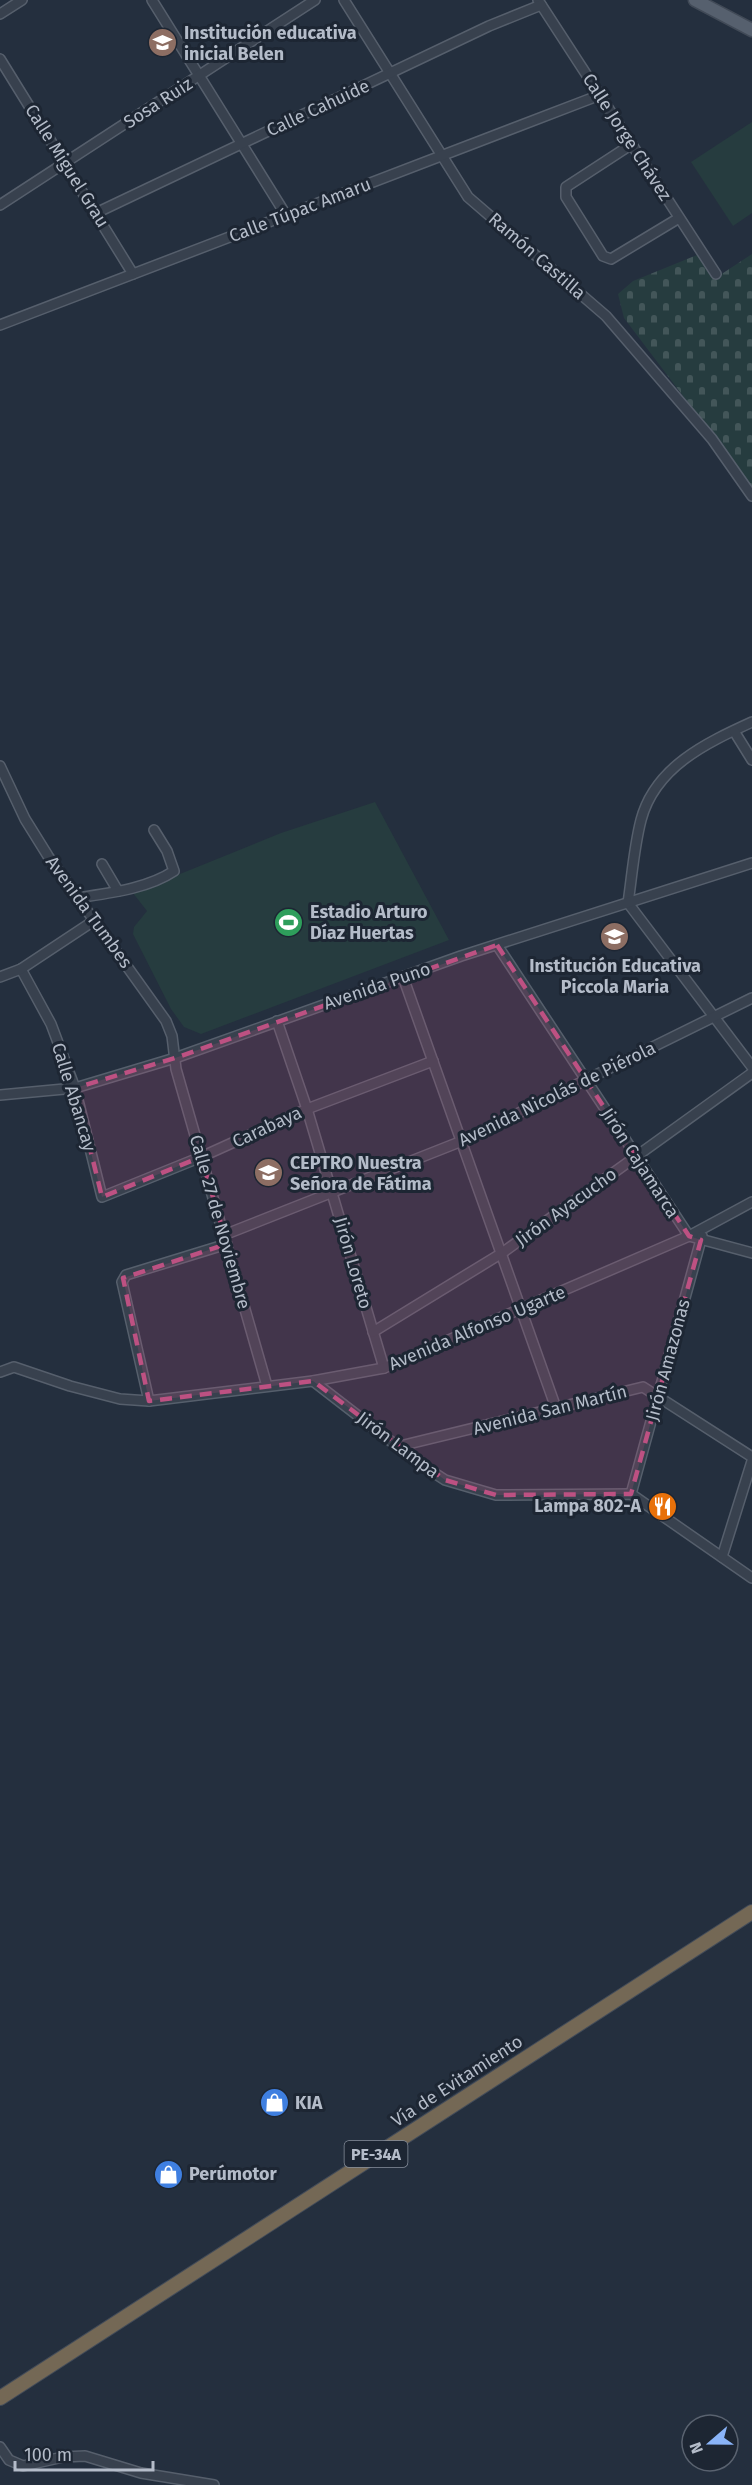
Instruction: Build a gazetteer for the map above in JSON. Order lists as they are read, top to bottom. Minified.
{"streets":{"highway":["Vía de Evitamiento","PE-34A"],"street":["Sosa Ruiz","Calle Cahuide","Calle Jorge Chávez","Calle Miguel Grau","Calle Túpac Amaru","Ramón Castilla","Avenida Tumbes","Avenida Puno","Avenida Nicolás de Piérola","Calle Abancay","Carabaya","Jirón Cajamarca","Jirón Ayacucho","Calle 27 de Noviembre","Jirón Loreto","Avenida Alfonso Ugarte","Jirón Amazonas","Avenida San Martín","Jirón Lampa"]},"crossings":[["Sosa Ruiz","Calle Miguel Grau"],["Calle Cahuide","Calle Jorge Chávez"],["Calle Cahuide","Calle Miguel Grau"],["Calle Cahuide","Ramón Castilla"],["Calle Jorge Chávez","Calle Túpac Amaru"],["Calle Miguel Grau","Calle Túpac Amaru"],["Calle Túpac Amaru","Ramón Castilla"],["Avenida Tumbes","Avenida Puno"],["Avenida Tumbes","Calle 27 de Noviembre"],["Avenida Puno","Calle Abancay"],["Avenida Puno","Jirón Cajamarca"],["Avenida Puno","Calle 27 de Noviembre"],["Avenida Puno","Jirón Loreto"],["Avenida Nicolás de Piérola","Jirón Cajamarca"],["Avenida Nicolás de Piérola","Calle 27 de Noviembre"],["Avenida Nicolás de Piérola","Jirón Loreto"],["Avenida Nicolás de Piérola","Avenida Alfonso Ugarte"],["Calle Abancay","Carabaya"],["Carabaya","Calle 27 de Noviembre"],["Carabaya","Jirón Loreto"],["Jirón Cajamarca","Jirón Ayacucho"],["Jirón Cajamarca","Avenida Alfonso Ugarte"],["Jirón Cajamarca","Jirón Amazonas"],["Jirón Ayacucho","Jirón Loreto"],["Calle 27 de Noviembre","Avenida Alfonso Ugarte"],["Jirón Loreto","Avenida Alfonso Ugarte"],["Avenida Alfonso Ugarte","Jirón Amazonas"],["Avenida Alfonso Ugarte","Jirón Lampa"],["Jirón Amazonas","Avenida San Martín"],["Jirón Amazonas","Jirón Lampa"],["Avenida San Martín","Jirón Lampa"]],"places":{"school or university":["Institución educativa inicial Belen","Institución Educativa Piccola Maria","CEPTRO Nuestra Señora de Fátima"],"sports":["Estadio Arturo Díaz Huertas"],"restaurant":["Lampa 802-A"],"shop":["KIA","Perúmotor"]},"scale_bar":"100 m","north":"left"}
